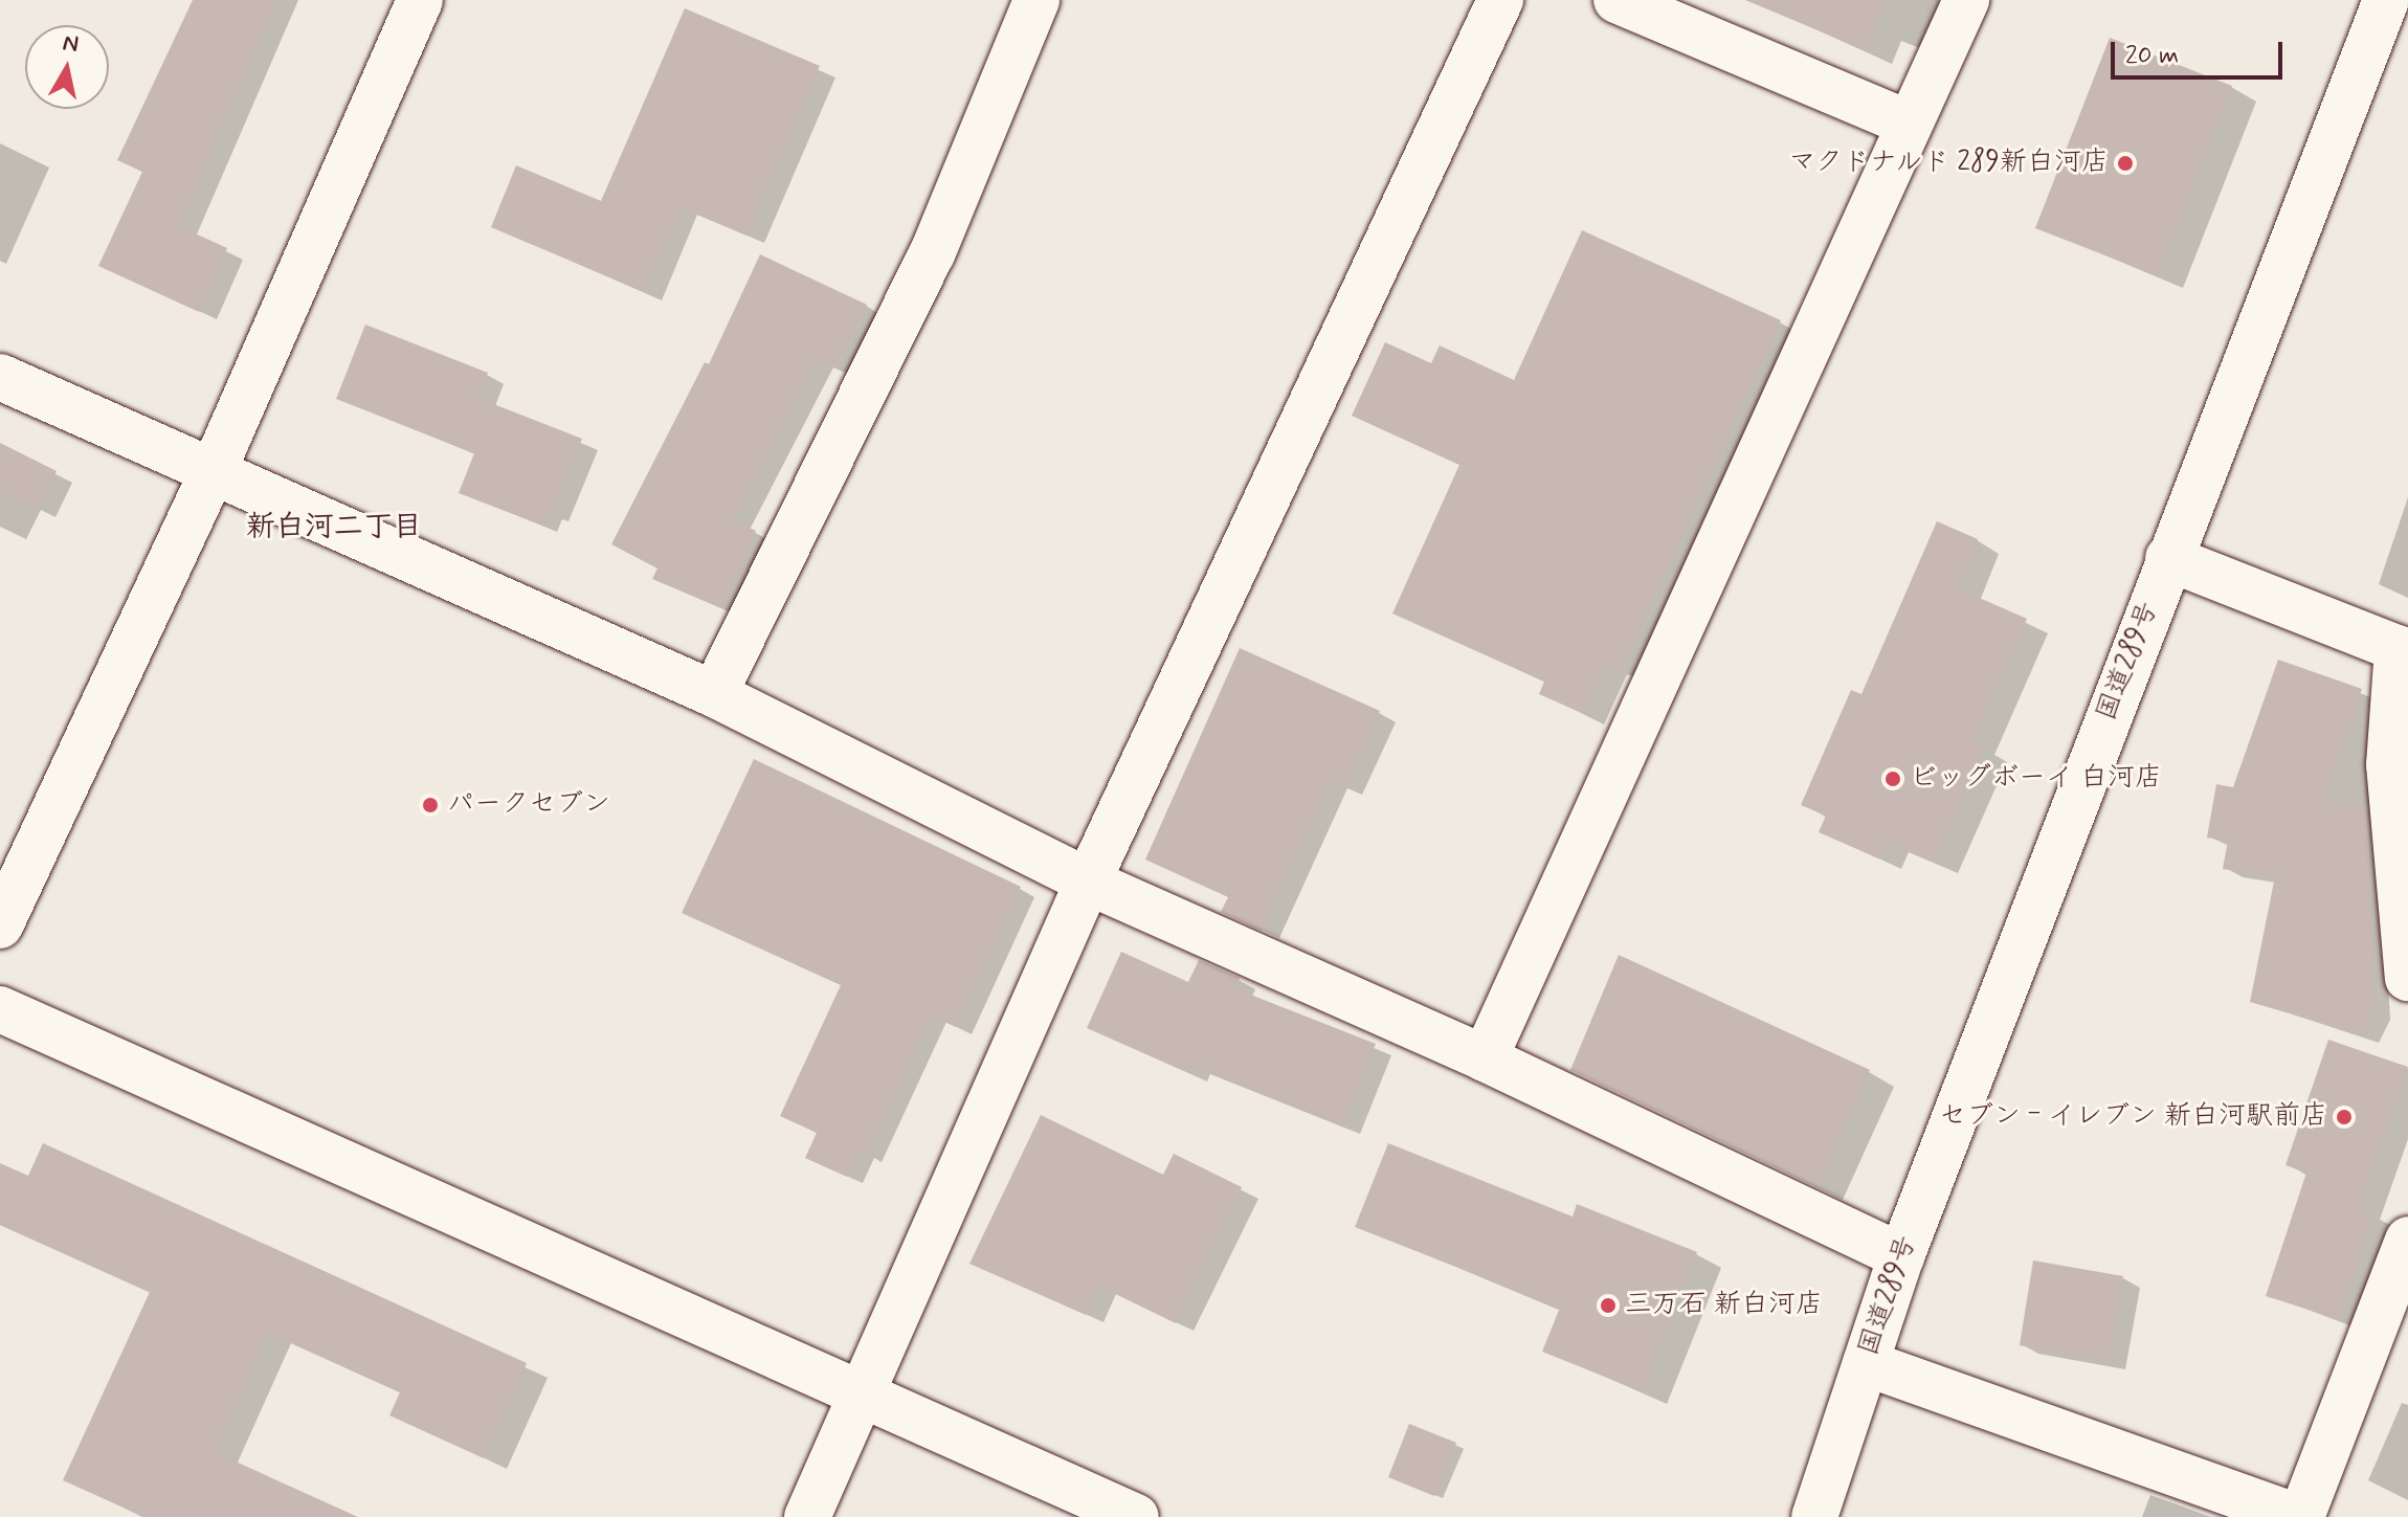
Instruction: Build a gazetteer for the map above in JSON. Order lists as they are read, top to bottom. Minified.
{"streets":{"main road":["国道289号"]},"districts":["新白河二丁目"],"places":["マクドナルド 289新白河店","ビッグボーイ 白河店","パークセブン","セブン‐イレブン 新白河駅前店","三万石 新白河店"],"scale_bar":"20 m","north":"top"}
